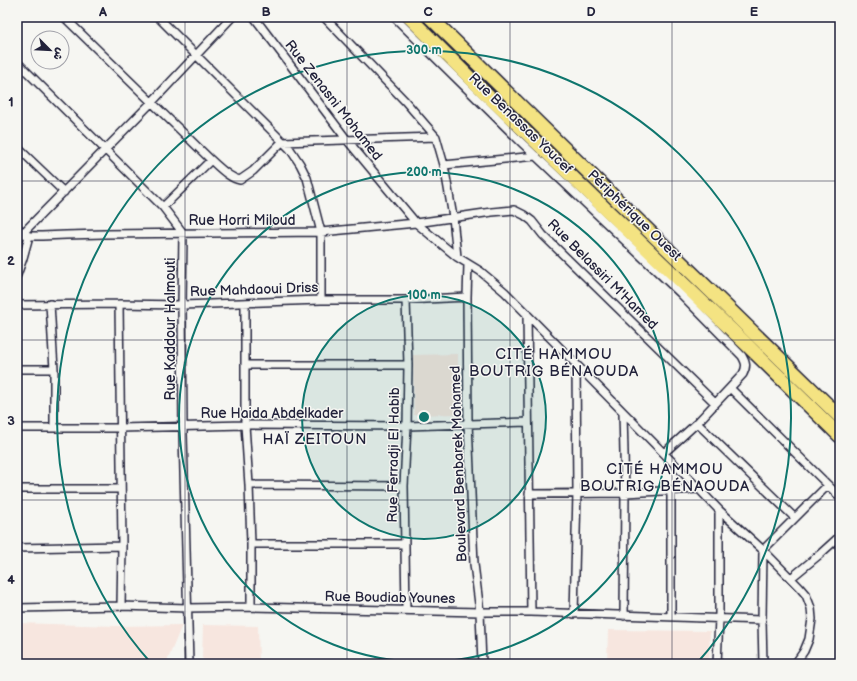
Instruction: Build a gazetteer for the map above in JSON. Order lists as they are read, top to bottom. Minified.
{"streets":{"highway":["Périphérique Ouest"],"street":["Rue Zenasni Mohamed","Rue Benassas Youcef","Rue Horri Miloud","Rue Belassiri M'Hamed","Rue Mahdaoui Driss","Rue Kaddour Halmouti","Rue Haida Abdelkader","Rue Ferradji El Habib","Boulevard Benbarek Mohamed","Rue Boudiab Younes"]},"crossings":[["Rue Zenasni Mohamed","Rue Benassas Youcef"],["Rue Zenasni Mohamed","Rue Horri Miloud"],["Rue Zenasni Mohamed","Boulevard Benbarek Mohamed"],["Rue Benassas Youcef","Rue Belassiri M'Hamed"],["Rue Horri Miloud","Rue Belassiri M'Hamed"],["Rue Horri Miloud","Rue Kaddour Halmouti"],["Rue Mahdaoui Driss","Rue Kaddour Halmouti"],["Rue Mahdaoui Driss","Rue Ferradji El Habib"],["Rue Mahdaoui Driss","Boulevard Benbarek Mohamed"],["Rue Kaddour Halmouti","Rue Haida Abdelkader"],["Rue Kaddour Halmouti","Rue Boudiab Younes"],["Rue Haida Abdelkader","Rue Ferradji El Habib"],["Rue Haida Abdelkader","Boulevard Benbarek Mohamed"],["Rue Ferradji El Habib","Rue Boudiab Younes"],["Boulevard Benbarek Mohamed","Rue Boudiab Younes"]],"districts":["CITÉ HAMMOU BOUTRIG BÉNAOUDA","HAÏ ZEITOUN","CITÉ HAMMOU BOUTRIG BÉNAOUDA"],"north":"bottom right","grid":{"columns":["A","B","C","D","E"],"rows":["1","2","3","4"]},"rings":["300 m","200 m","100 m"]}
